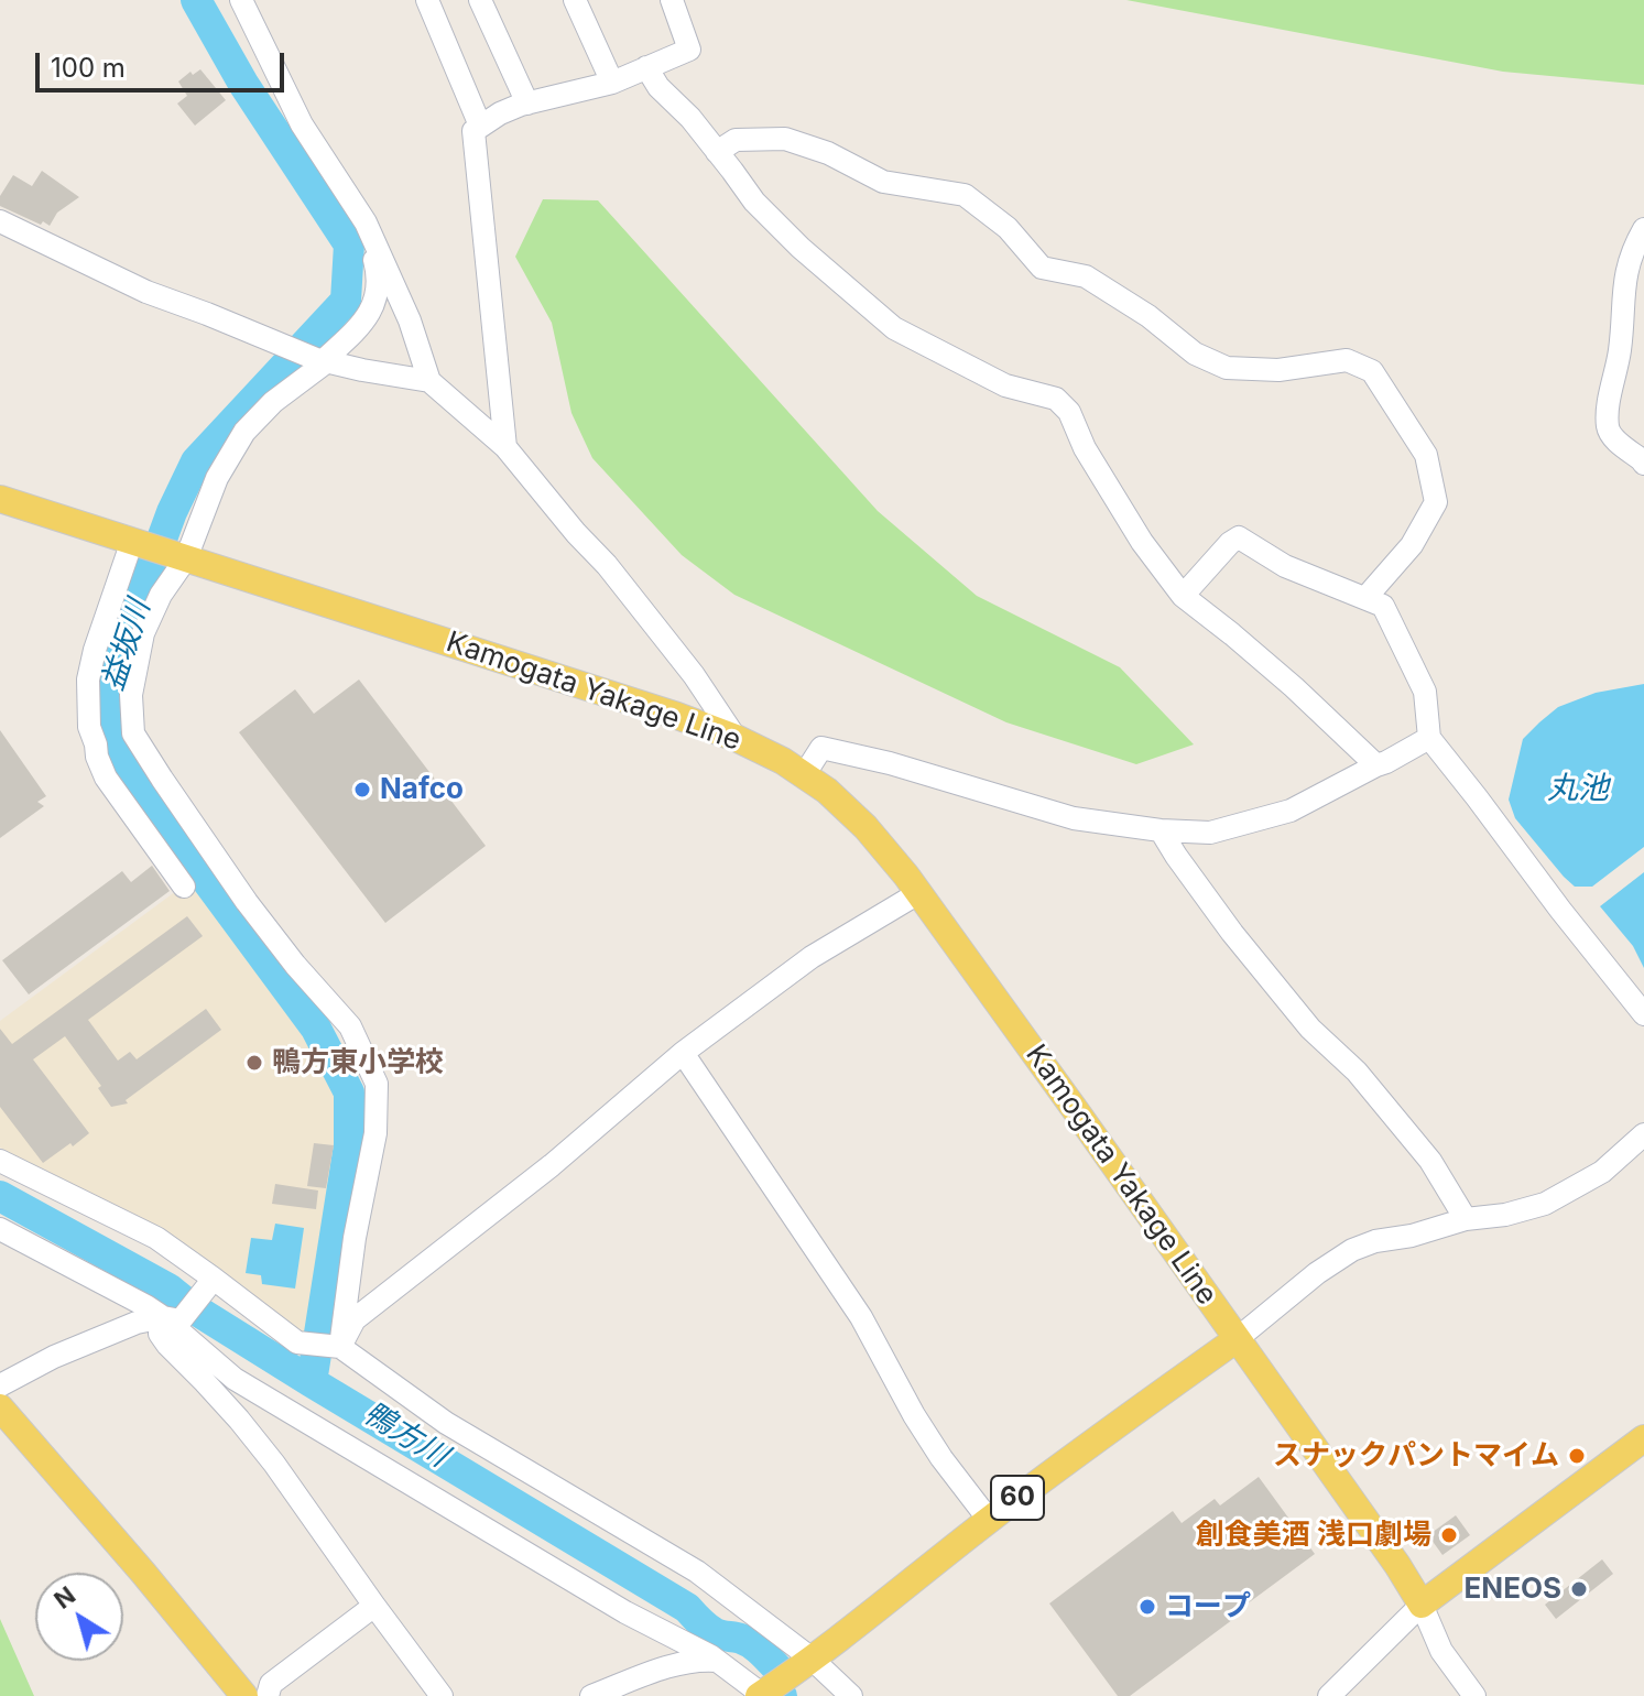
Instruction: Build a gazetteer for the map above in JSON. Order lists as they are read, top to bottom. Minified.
{"streets":{"main road":["Kamogata Yakage Line","60"]},"crossings":[["Kamogata Yakage Line","60"]],"water":["益坂川","丸池","鴨方川"],"places":["Nafco","鴨方東小学校","スナックパントマイム","創食美酒 浅口劇場","ENEOS","コープ"],"scale_bar":"100 m","north":"top left"}
